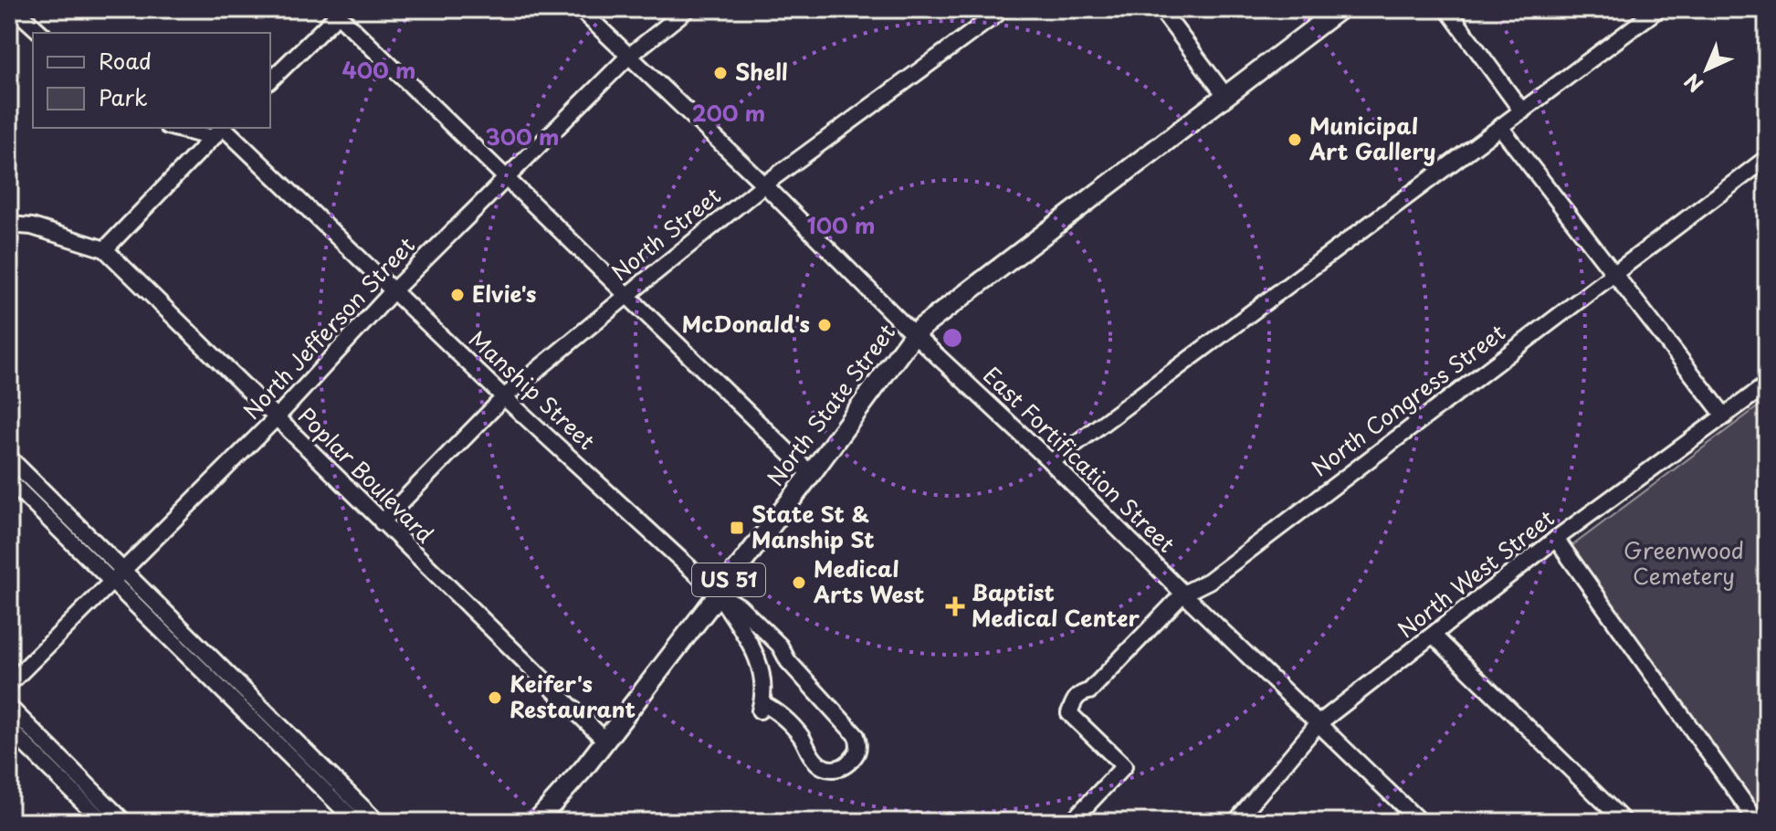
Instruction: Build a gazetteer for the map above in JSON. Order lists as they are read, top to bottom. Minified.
{"streets":{"main road":["North State Street","US 51"],"street":["North Street","North Jefferson Street","Manship Street","North Congress Street","East Fortification Street","Poplar Boulevard","North West Street"]},"crossings":[["North Street","Manship Street"],["North Street","East Fortification Street"],["North Street","Poplar Boulevard"],["North Jefferson Street","Manship Street"],["North Jefferson Street","East Fortification Street"],["North Jefferson Street","Poplar Boulevard"],["Manship Street","North State Street"],["North Congress Street","East Fortification Street"],["North State Street","East Fortification Street"],["North State Street","Poplar Boulevard"],["East Fortification Street","North West Street"]],"parks":["Greenwood Cemetery"],"places":{"other":["Shell","Municipal Art Gallery","Elvie's","McDonald's","Medical Arts West","Keifer's Restaurant"],"transit":["State St & Manship St"],"health":["Baptist Medical Center"]},"legend":["Road","Park"],"north":"bottom left","rings":["400 m","200 m","300 m","100 m"]}
